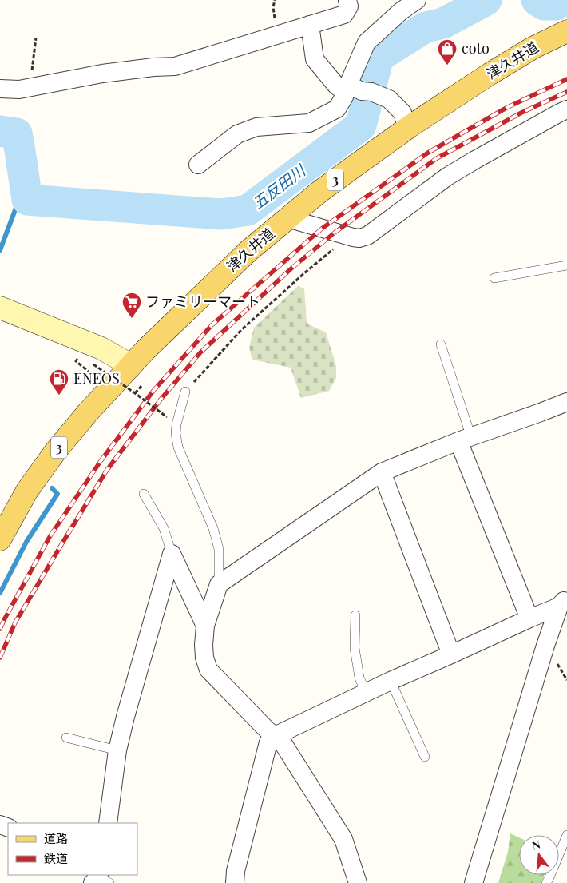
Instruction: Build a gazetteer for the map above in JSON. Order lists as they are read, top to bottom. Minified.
{"streets":{"main road":["津久井道","3"]},"water":["五反田川"],"places":{"shop":["coto"],"supermarket":["ファミリーマート"],"fuel station":["ENEOS"]},"legend":["道路","鉄道"],"north":"top"}
